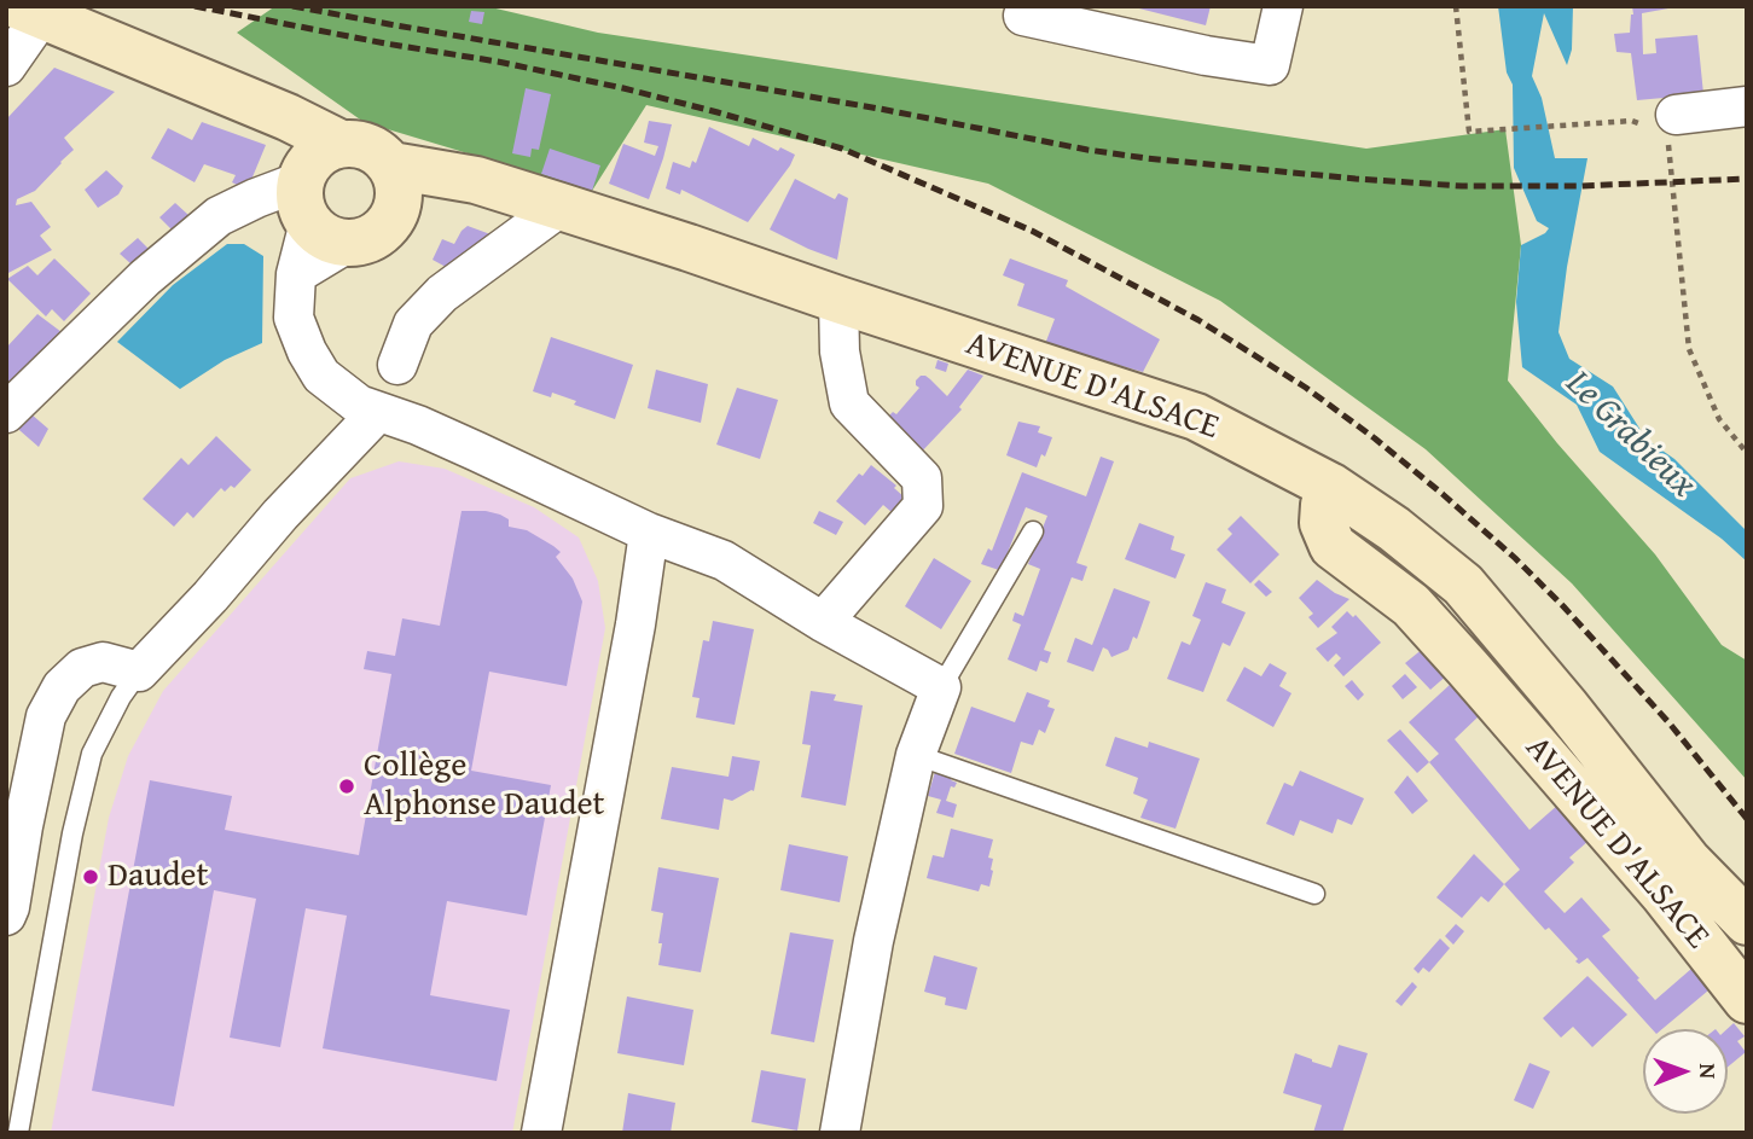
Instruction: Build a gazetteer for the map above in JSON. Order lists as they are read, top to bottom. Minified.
{"streets":{"main road":["AVENUE D'ALSACE"]},"water":["Le Grabieux"],"places":["Collège Alphonse Daudet","Daudet"],"north":"right"}
